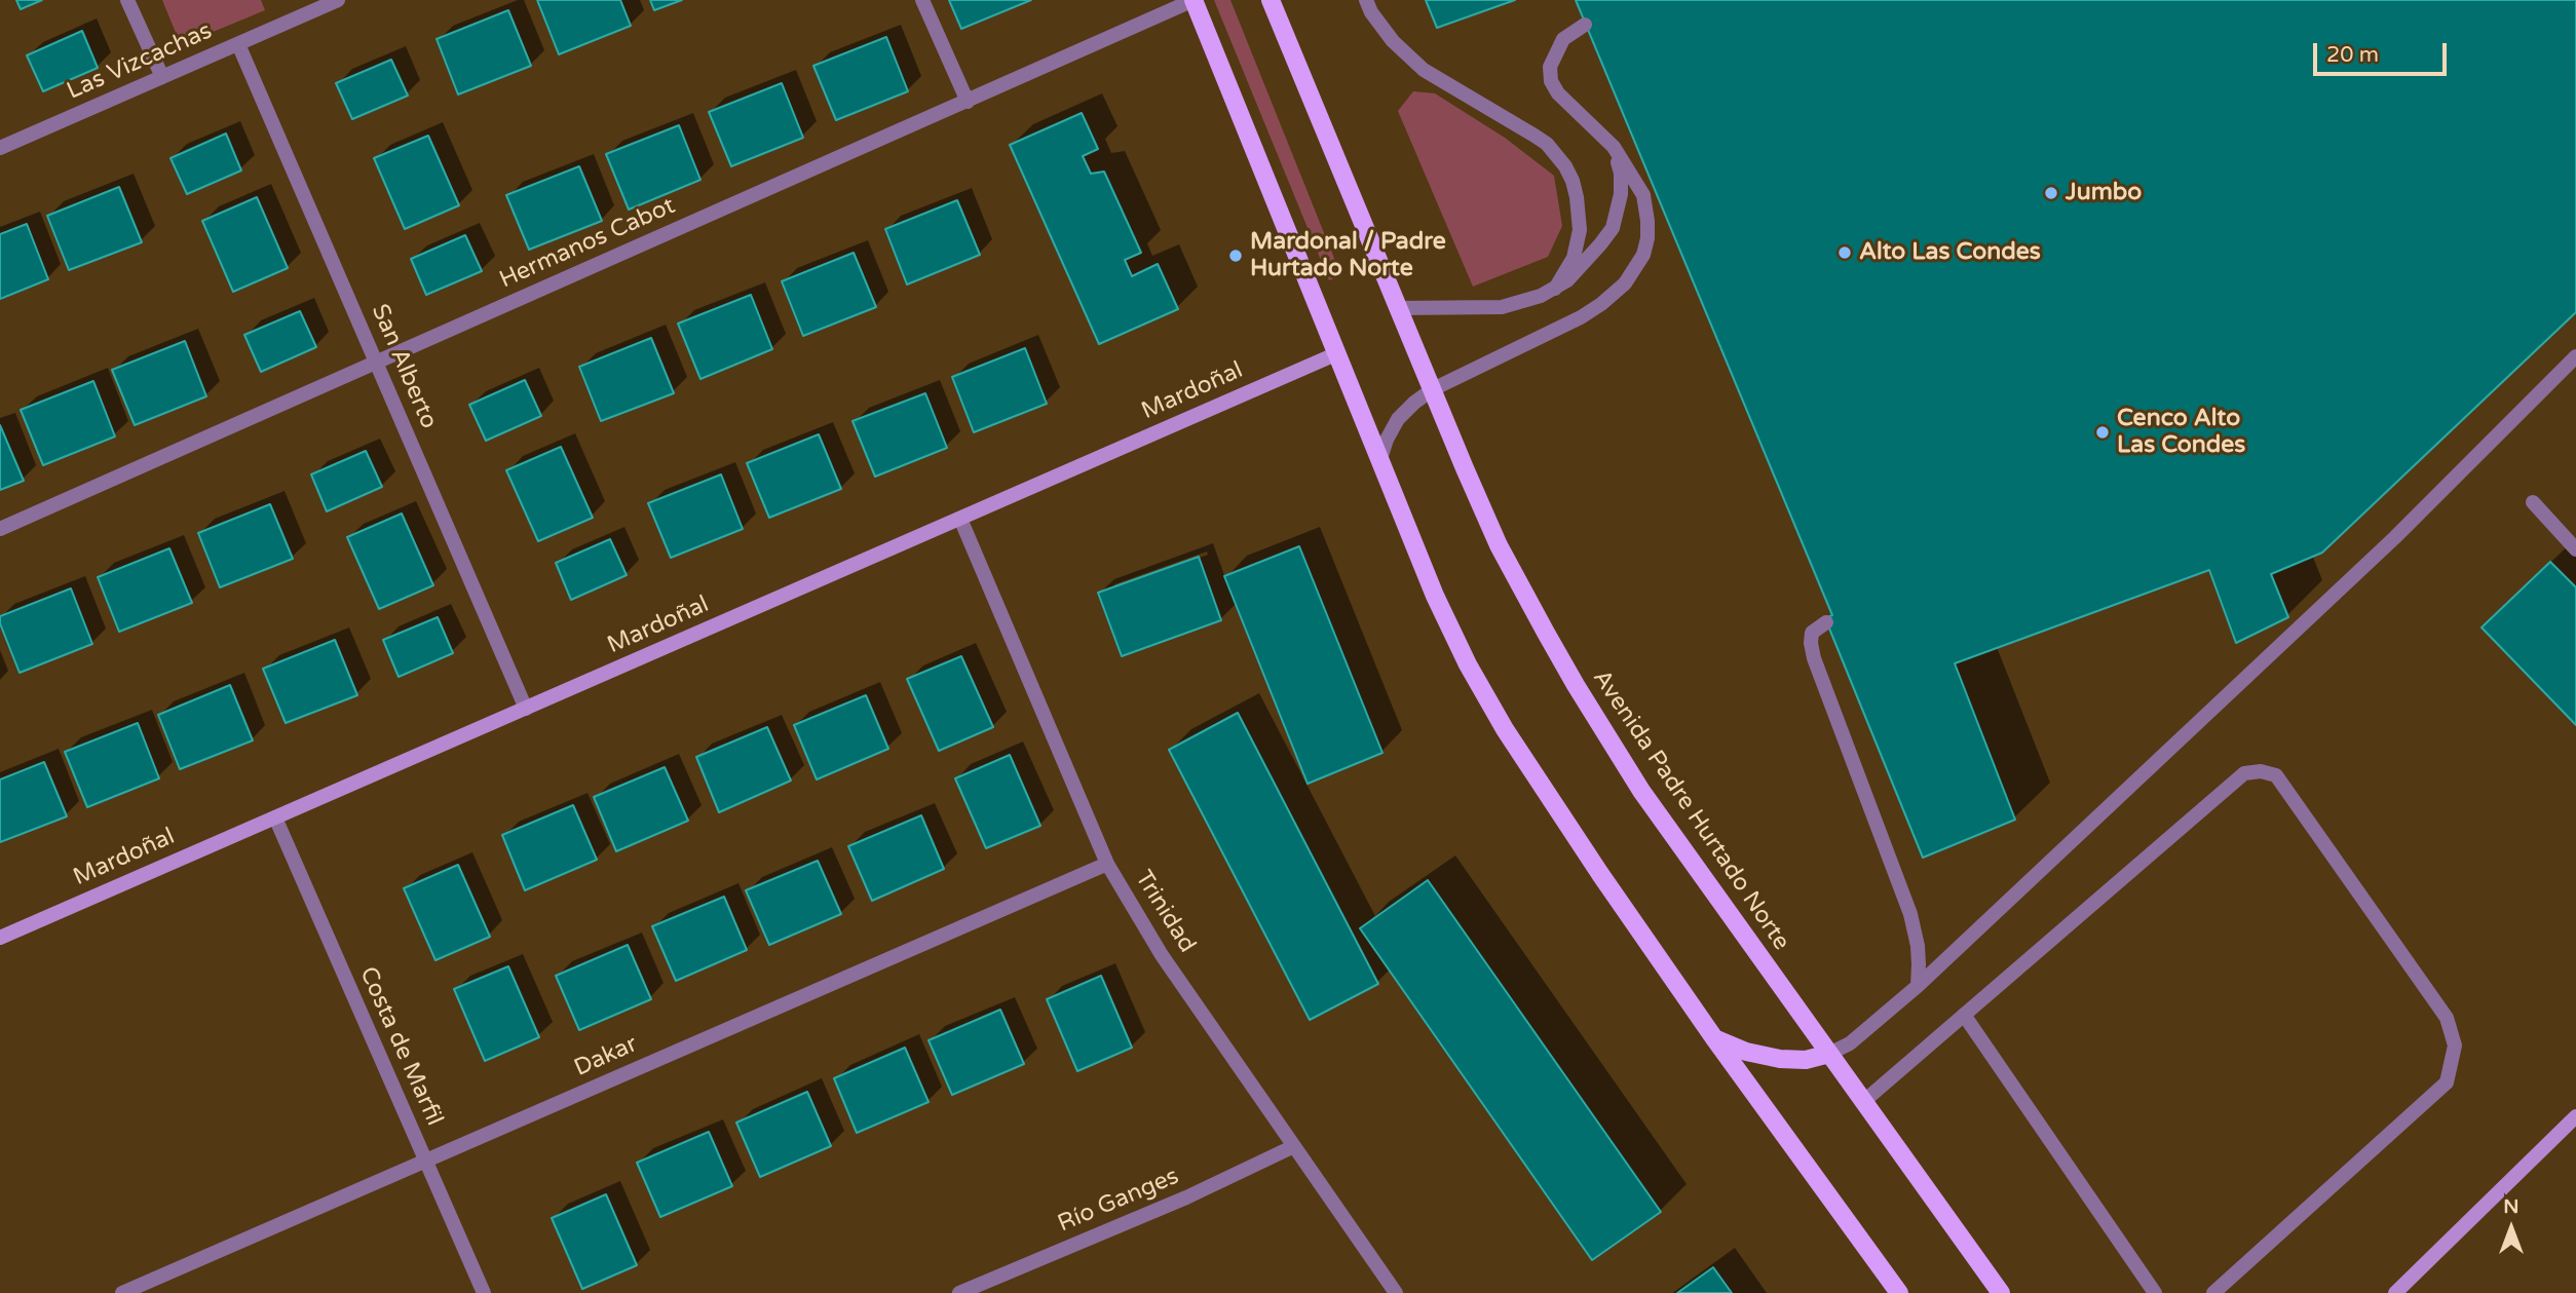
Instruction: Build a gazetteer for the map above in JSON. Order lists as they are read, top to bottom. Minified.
{"streets":{"main road":["Avenida Padre Hurtado Norte"],"street":["Las Vizcachas","Hermanos Cabot","San Alberto","Mardoñal","Trinidad","Costa de Marfil","Dakar","Río Ganges"]},"crossings":[["Las Vizcachas","San Alberto"],["Hermanos Cabot","San Alberto"],["San Alberto","Mardoñal"],["Mardoñal","Trinidad"],["Mardoñal","Costa de Marfil"],["Trinidad","Dakar"],["Trinidad","Río Ganges"],["Costa de Marfil","Dakar"]],"places":["Jumbo","Alto Las Condes","Mardonal / Padre Hurtado Norte","Cenco Alto Las Condes"],"scale_bar":"20 m","north":"top"}
